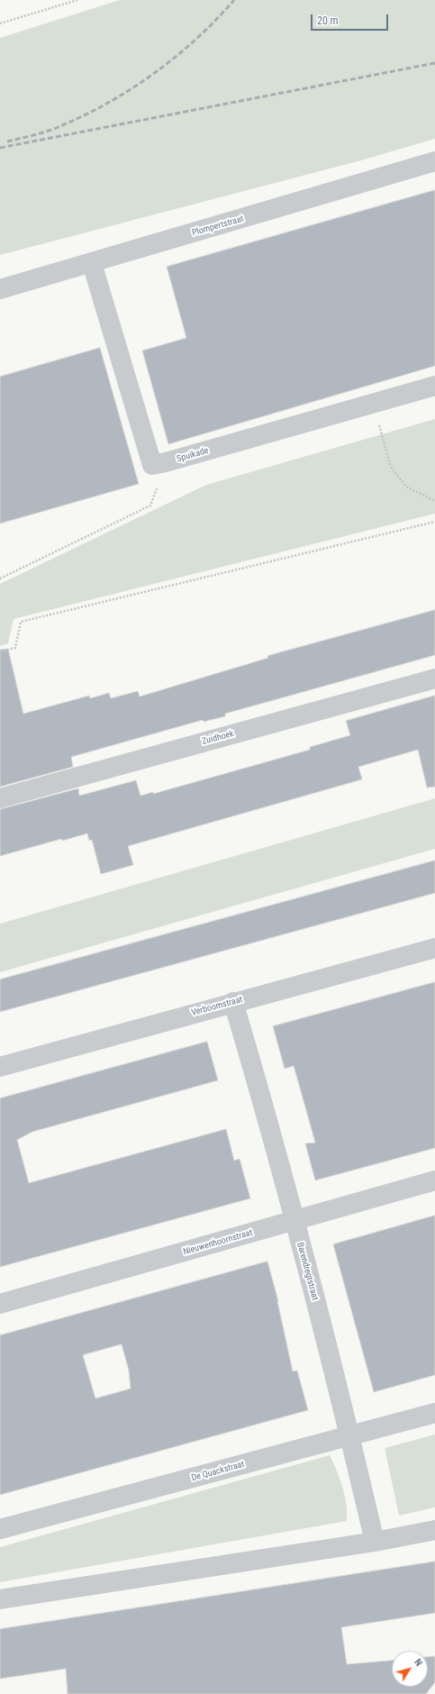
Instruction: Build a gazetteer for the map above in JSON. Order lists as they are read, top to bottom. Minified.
{"streets":{"street":["Plompertstraat","Spuikade","Zuidhoek","Verboomstraat","Nieuwenhoornstraat","Barendregtstraat","De Quackstraat"]},"crossings":[["Plompertstraat","Spuikade"],["Verboomstraat","Barendregtstraat"],["Nieuwenhoornstraat","Barendregtstraat"],["Barendregtstraat","De Quackstraat"]],"scale_bar":"20 m","north":"top right"}
